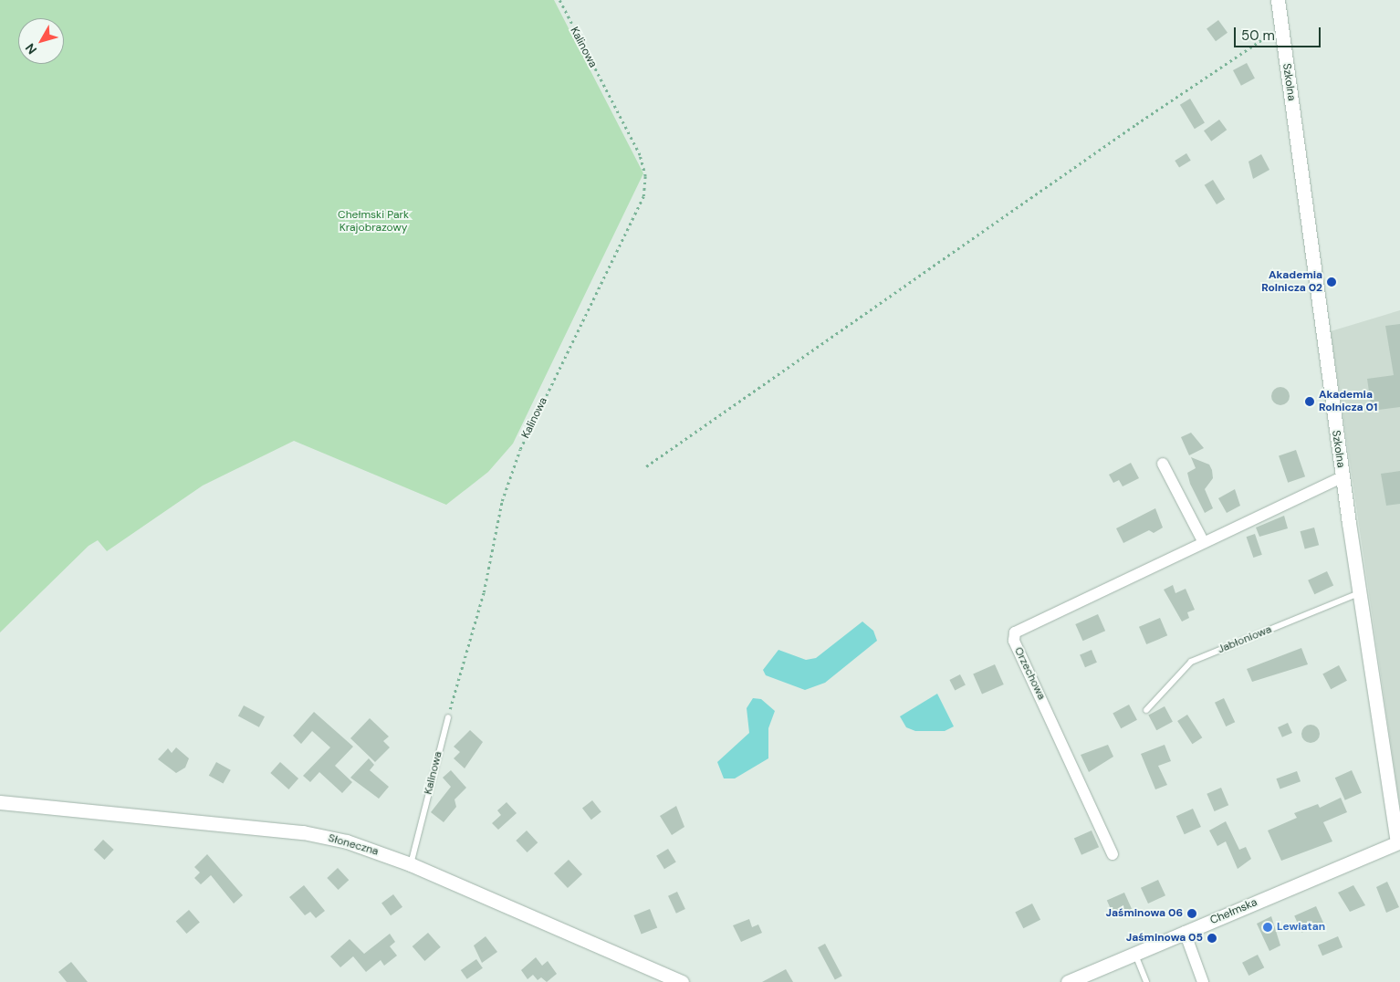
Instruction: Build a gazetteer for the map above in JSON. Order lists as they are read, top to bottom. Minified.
{"streets":{"main road":["Szkolna","Słoneczna","Chełmska"],"street":["Orzechowa"],"lane":["Kalinowa","Jabłoniowa"]},"crossings":[["Kalinowa","Słoneczna"],["Szkolna","Jabłoniowa"],["Szkolna","Orzechowa"],["Szkolna","Chełmska"]],"parks":["Chełmski Park Krajobrazowy"],"places":["Akademia Rolnicza 02","Akademia Rolnicza 01","Jaśminowa 06","Lewiatan","Jaśminowa 05"],"scale_bar":"50 m","north":"bottom left"}
